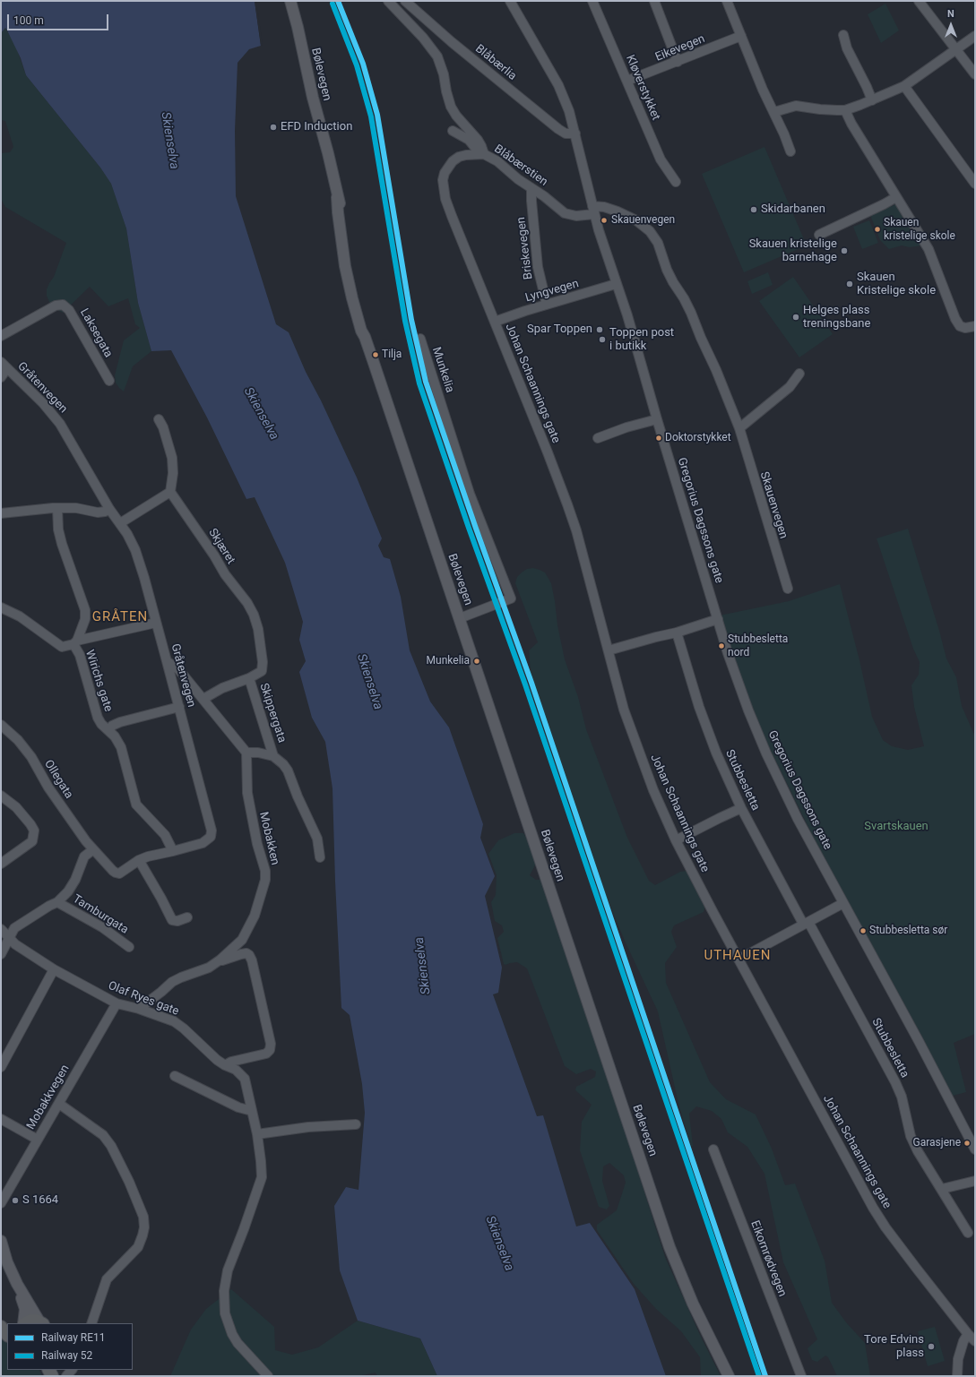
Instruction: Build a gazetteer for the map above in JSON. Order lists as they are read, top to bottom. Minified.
{"streets":{"main road":["Bølevegen"],"street":["Eikevegen","Blåbærlia","Kløverstykket","Blåbærstien","Briskevegen","Lyngvegen","Laksegata","Munkelia","Johan Schaannings gate","Gråtenvegen","Skauenvegen","Gregorius Dagssons gate","Skjæret","Wirichs gate","Skippergata","Ollegata","Stubbesletta","Mobakken","Tamburgata","Olaf Ryes gate","Mobakkvegen","Eikornrødvegen"]},"crossings":[["Eikevegen","Kløverstykket"],["Blåbærlia","Gregorius Dagssons gate"],["Bølevegen","Munkelia"],["Blåbærstien","Briskevegen"],["Blåbærstien","Johan Schaannings gate"],["Blåbærstien","Skauenvegen"],["Blåbærstien","Gregorius Dagssons gate"],["Briskevegen","Lyngvegen"],["Lyngvegen","Johan Schaannings gate"],["Lyngvegen","Gregorius Dagssons gate"],["Gråtenvegen","Wirichs gate"],["Skauenvegen","Gregorius Dagssons gate"],["Skjæret","Skippergata"],["Ollegata","Tamburgata"],["Mobakken","Olaf Ryes gate"],["Tamburgata","Olaf Ryes gate"],["Olaf Ryes gate","Mobakkvegen"]],"districts":["GRÅTEN","UTHAUEN"],"water":["Skienselva"],"parks":["Svartskauen"],"places":["EFD Induction","Skidarbanen","Skauenvegen","Skauen kristelige skole","Skauen kristelige barnehage","Skauen Kristelige skole","Helges plass treningsbane","Spar Toppen","Toppen post i butikk","Tilja","Doktorstykket","Stubbesletta nord","Munkelia","Stubbesletta sør","Garasjene","S 1664","Tore Edvins plass"],"lines":["rail line RE11","rail line 52"],"legend":["Railway RE11","Railway 52"],"scale_bar":"100 m","north":"top"}
